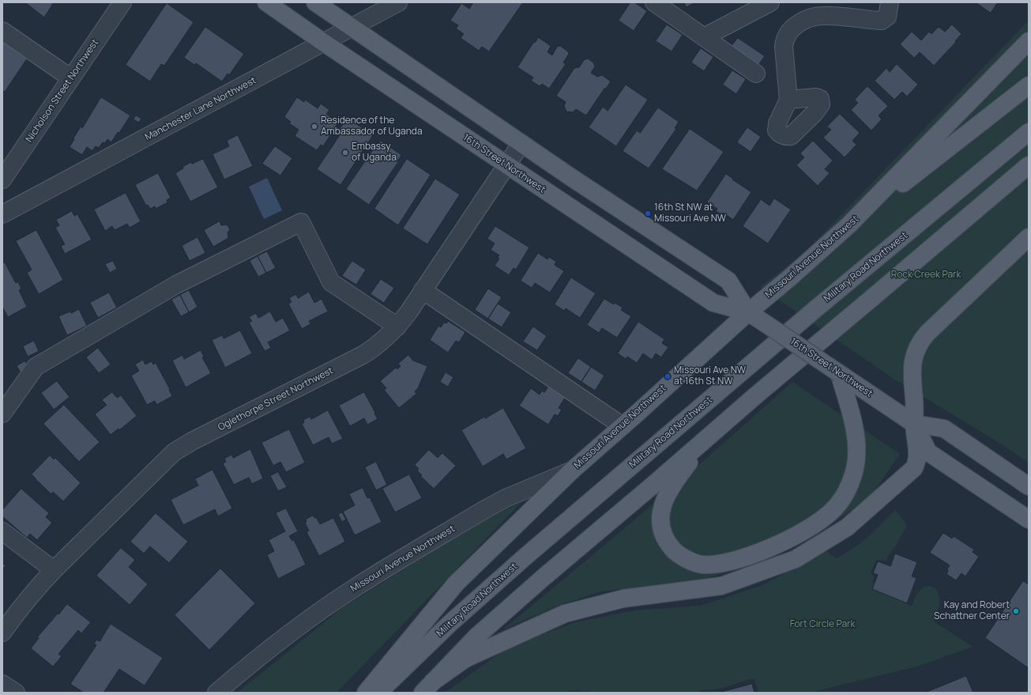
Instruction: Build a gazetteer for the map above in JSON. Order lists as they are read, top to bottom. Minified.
{"streets":{"main road":["16th Street Northwest","Missouri Avenue Northwest","Military Road Northwest"],"street":["Nicholson Street Northwest","Manchester Lane Northwest","Oglethorpe Street Northwest"]},"crossings":[["Manchester Lane Northwest","16th Street Northwest"],["16th Street Northwest","Missouri Avenue Northwest"],["16th Street Northwest","Oglethorpe Street Northwest"]],"parks":["Rock Creek Park","Fort Circle Park"],"places":["Residence of the Ambassador of Uganda","Embassy of Uganda","16th St NW at Missouri Ave NW","Missouri Ave NW at 16th St NW","Kay and Robert Schattner Center"]}
